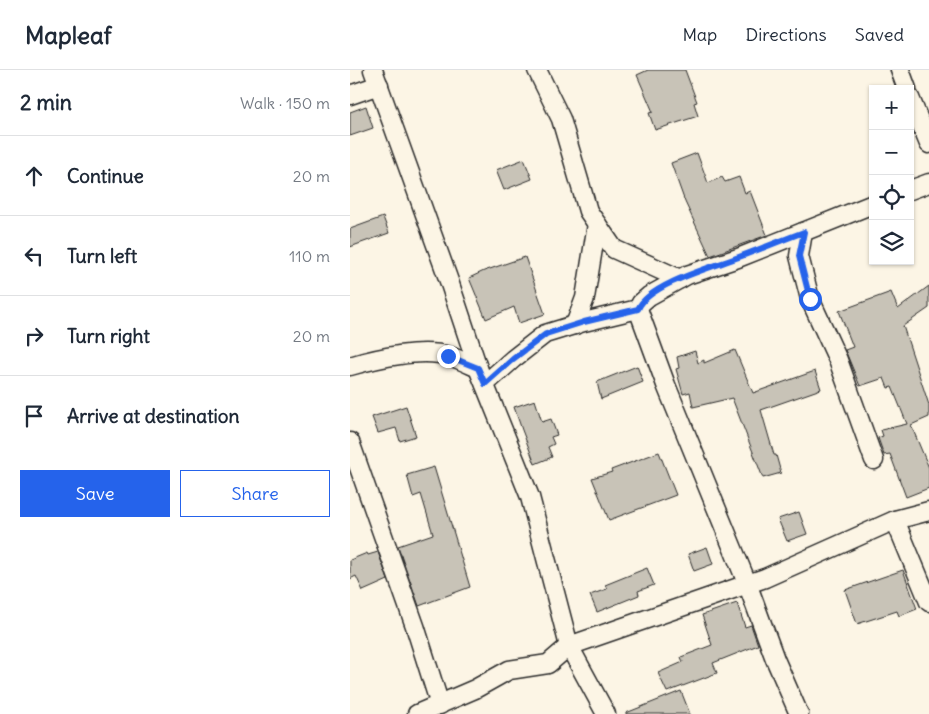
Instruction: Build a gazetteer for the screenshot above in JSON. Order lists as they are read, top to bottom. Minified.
{"page":{"header":"Mapleaf","nav":["Map","Directions","Saved"],"heading":["2 min","Walk · 150 m"],"map_buttons":["+","−"],"list":[["Continue","20 m"],["Turn left","110 m"],["Turn right","20 m"],"Arrive at destination"],"buttons":["Save","Share"]}}
